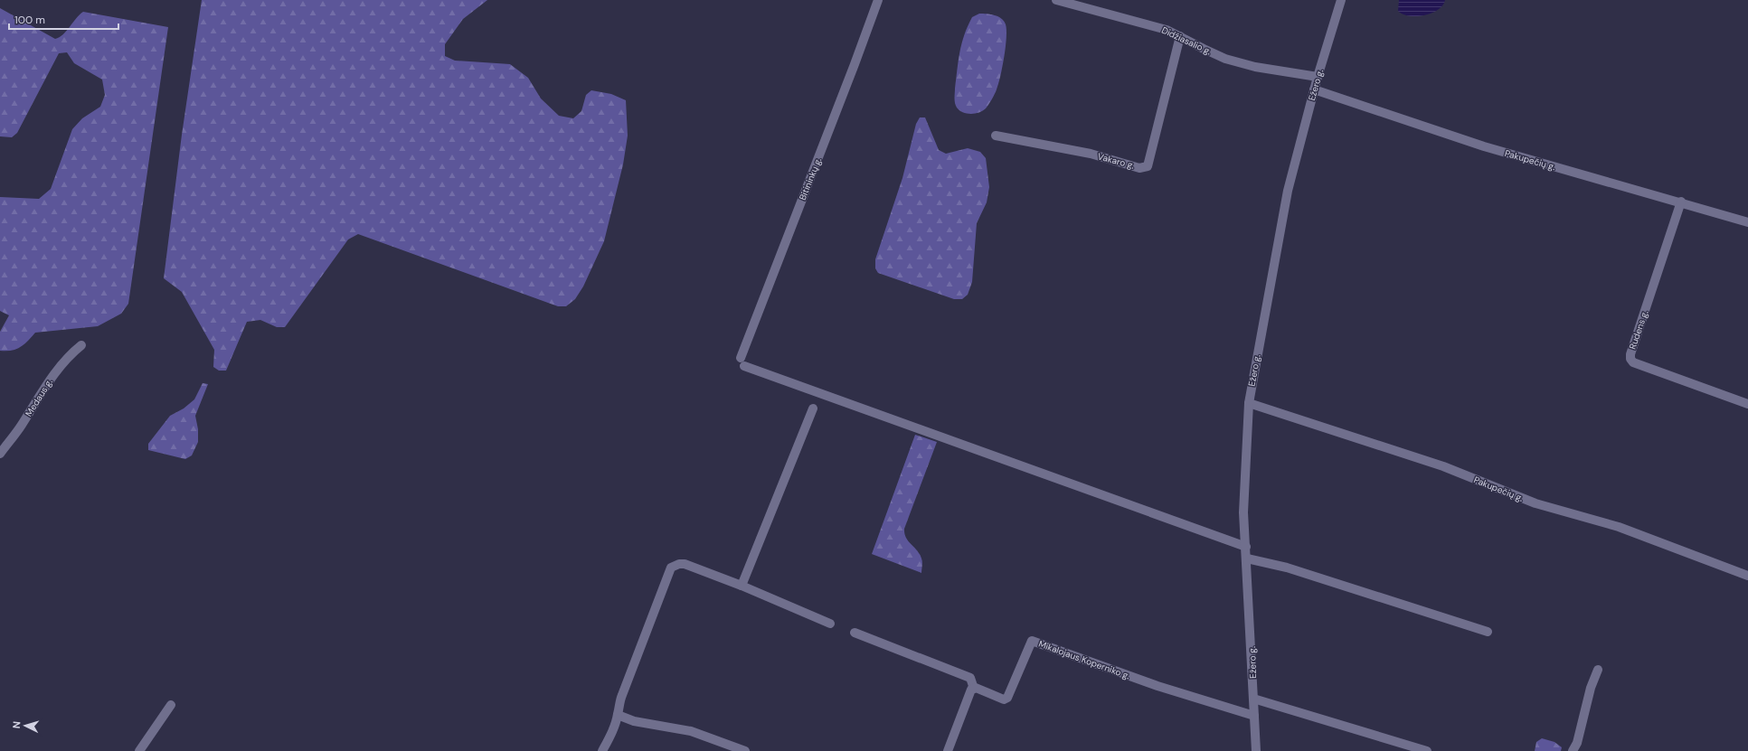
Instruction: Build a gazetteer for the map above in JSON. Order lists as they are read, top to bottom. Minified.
{"streets":{"street":["Didžiasalio g.","Ežero g.","Pakupečių g.","Vakaro g.","Bitininkų g.","Rudens g.","Medaus g.","Mikalojaus Koperniko g."]},"crossings":[["Didžiasalio g.","Ežero g."],["Didžiasalio g.","Vakaro g."],["Ežero g.","Pakupečių g."],["Ežero g.","Bitininkų g."],["Ežero g.","Mikalojaus Koperniko g."],["Pakupečių g.","Rudens g."]],"scale_bar":"100 m","north":"left"}
